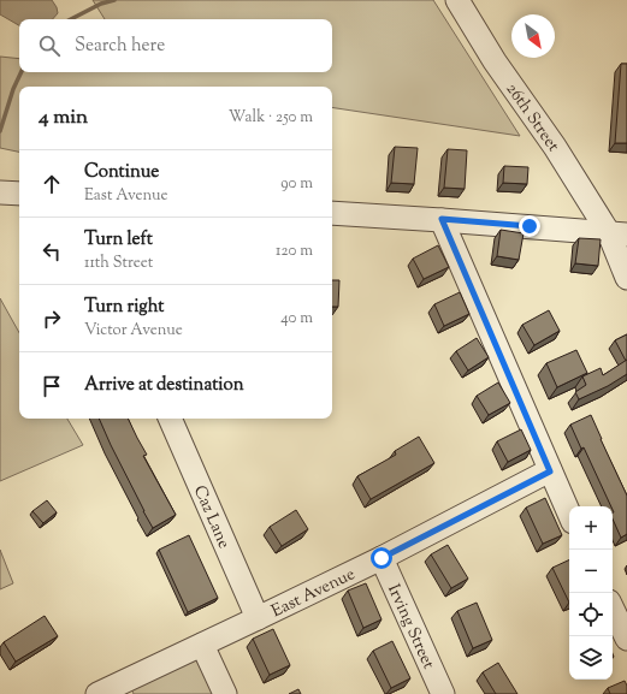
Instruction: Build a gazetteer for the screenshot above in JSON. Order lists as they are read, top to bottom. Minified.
{"streets":{"street":["26th Street","Caz Lane","East Avenue","Irving Street"]},"crossings":[["Caz Lane","East Avenue"],["East Avenue","Irving Street"]],"north":"bottom right","page":{"search":"Search here","heading":["4 min","Walk · 250 m"],"list":[["Continue","East Avenue","90 m"],["Turn left","11th Street","120 m"],["Turn right","Victor Avenue","40 m"],"Arrive at destination"],"map_buttons":["+","−"]}}
